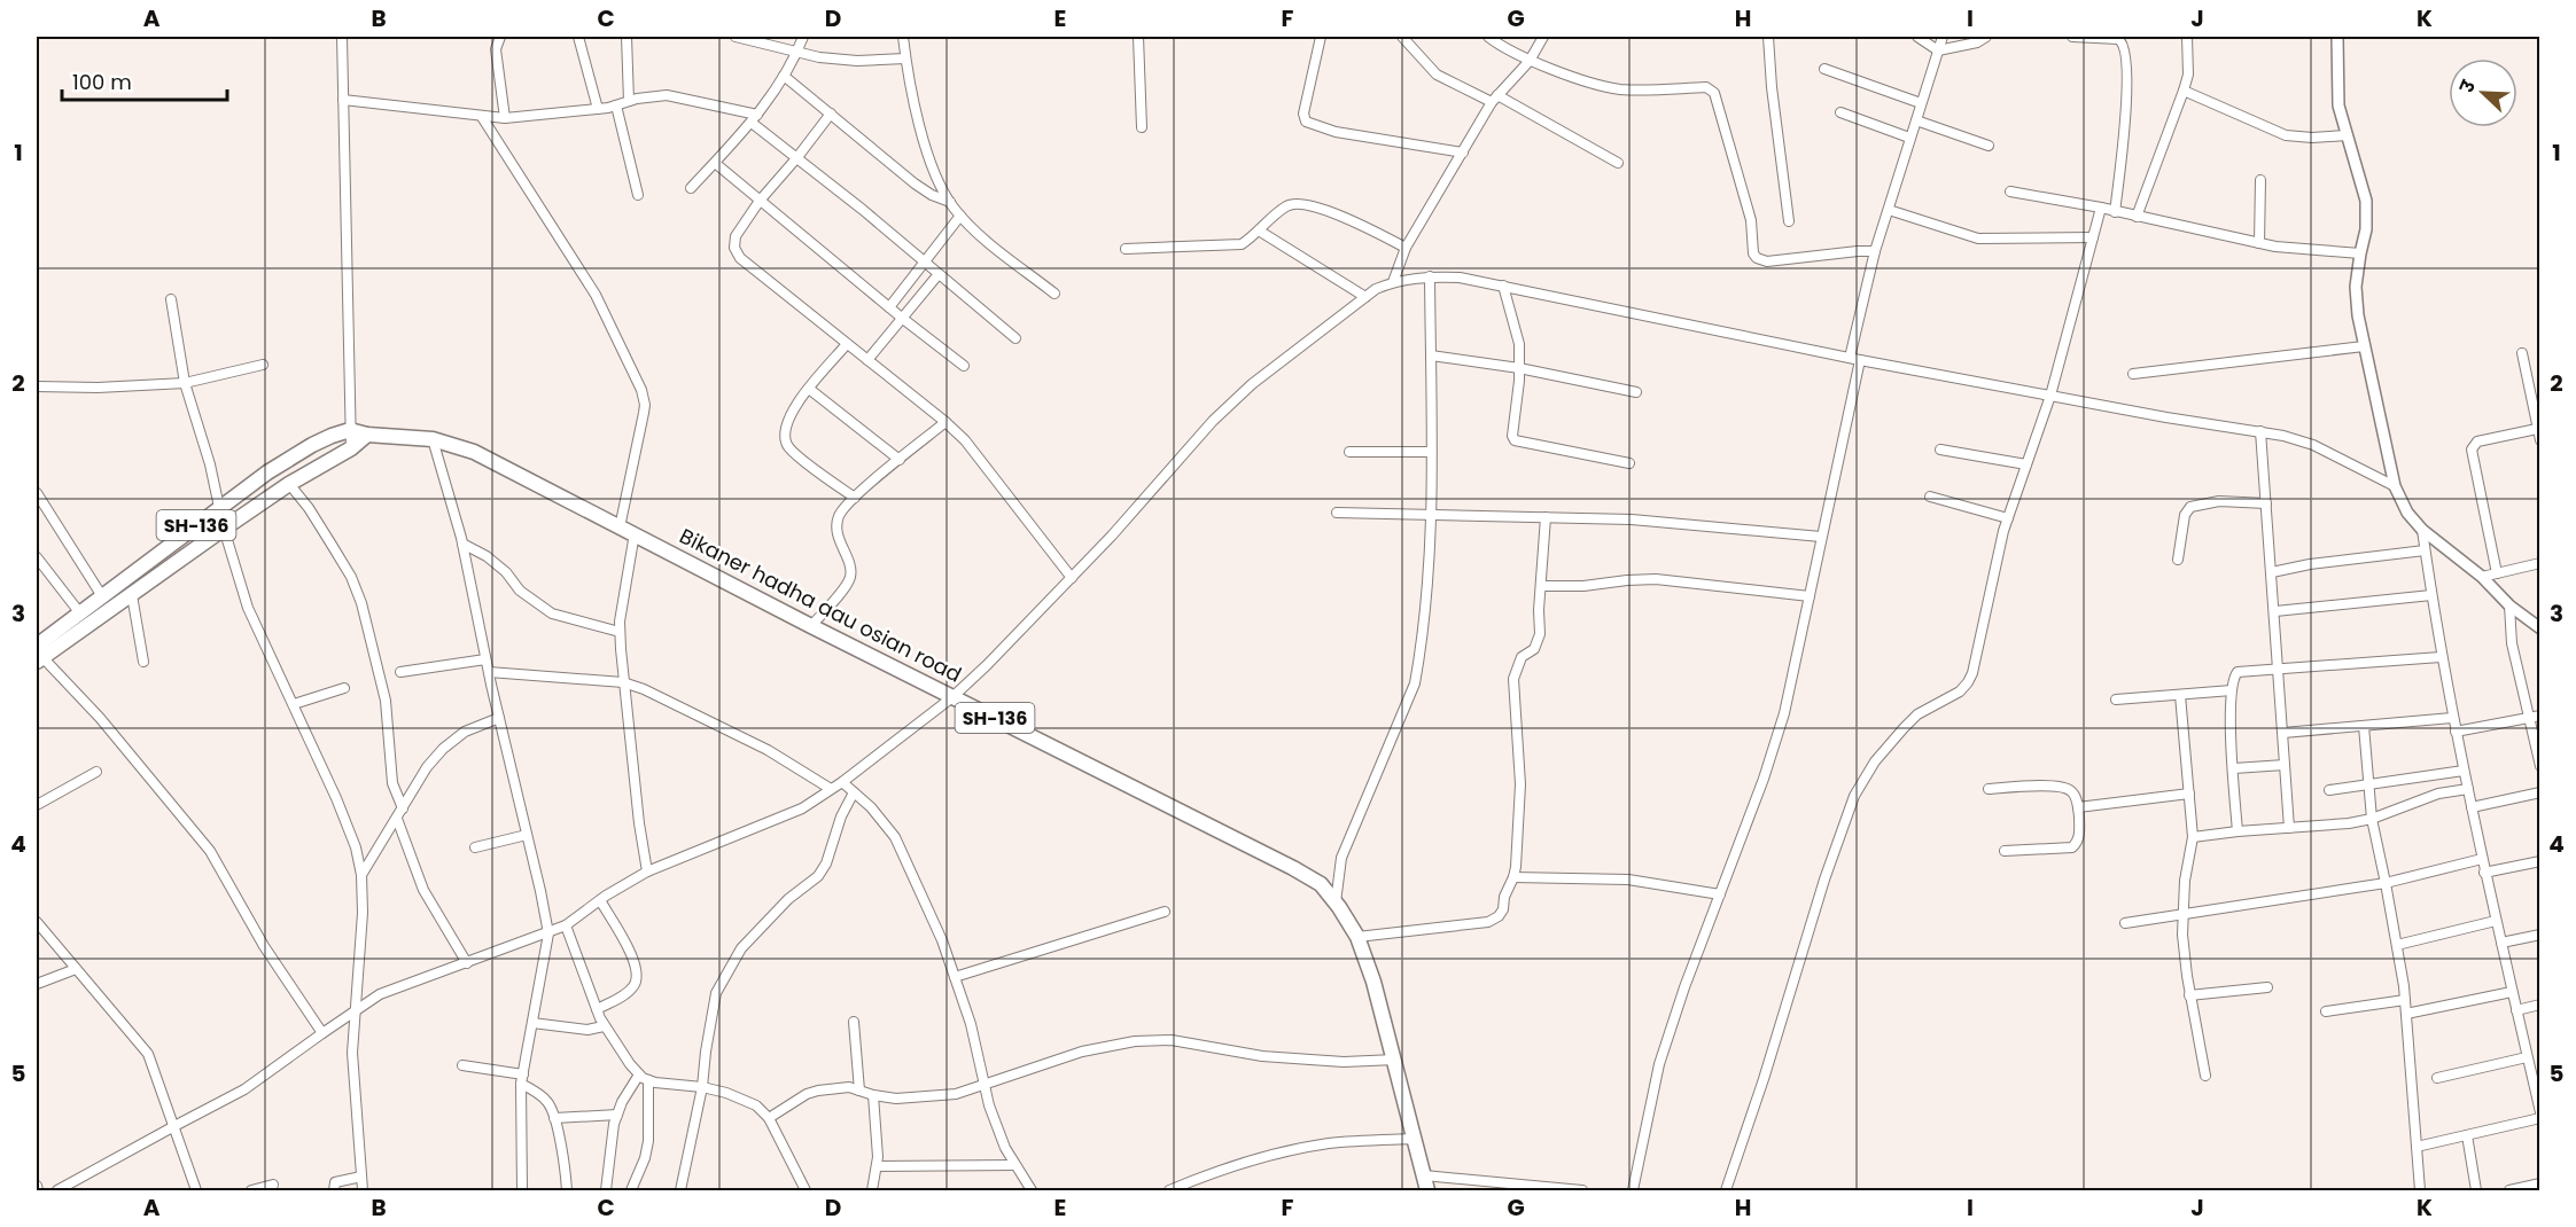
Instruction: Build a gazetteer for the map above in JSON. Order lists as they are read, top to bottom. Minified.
{"streets":{"main road":["SH-136","Bikaner hadha aau osian road"]},"crossings":[["SH-136","Bikaner hadha aau osian road"]],"scale_bar":"100 m","north":"top left","grid":{"columns":["A","B","C","D","E","F","G","H","I","J","K"],"rows":["1","2","3","4","5"]}}
